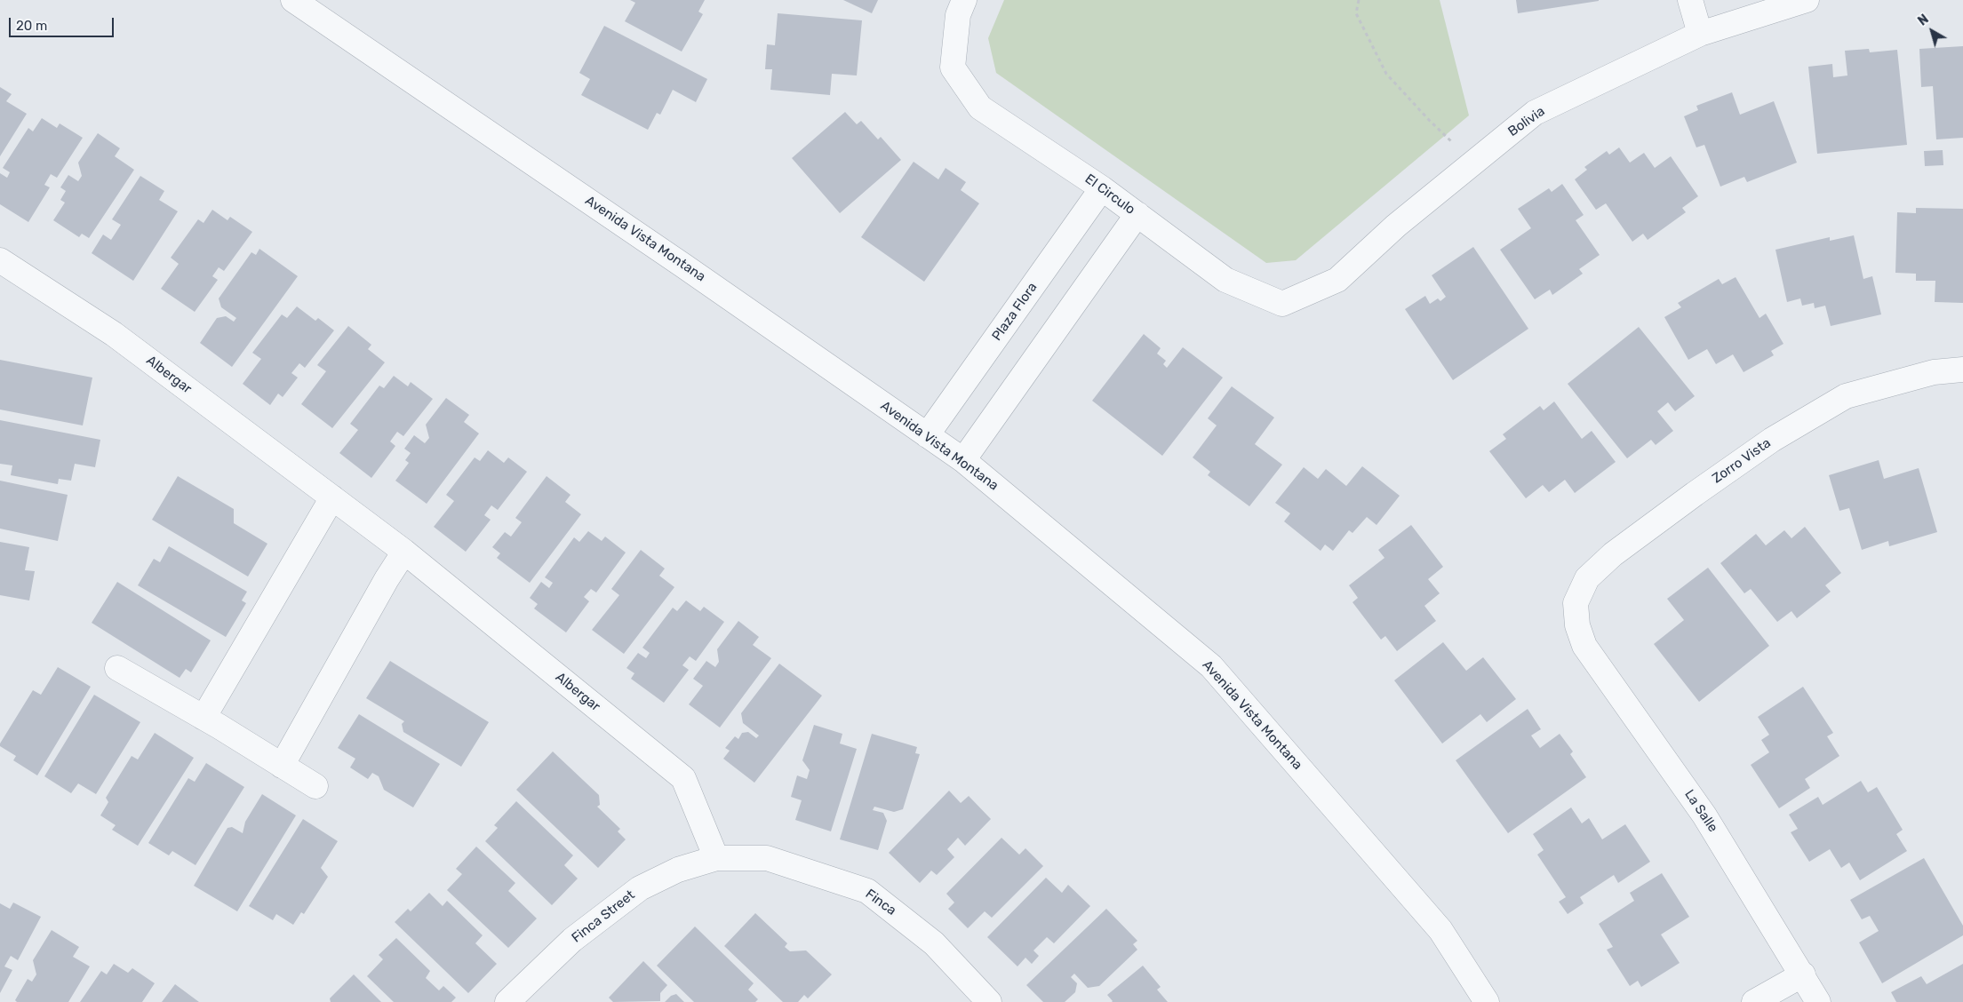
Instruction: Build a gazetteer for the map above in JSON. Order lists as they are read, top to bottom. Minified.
{"streets":{"street":["Bolivia","El Circulo","Avenida Vista Montana","Plaza Flora","Albergar","Zorro Vista","La Salle","Finca","Finca Street"]},"crossings":[["Bolivia","El Circulo"],["El Circulo","Plaza Flora"],["Avenida Vista Montana","Plaza Flora"],["Albergar","Finca"],["Albergar","Finca Street"],["Zorro Vista","La Salle"],["Finca","Finca Street"]],"scale_bar":"20 m","north":"top left"}
